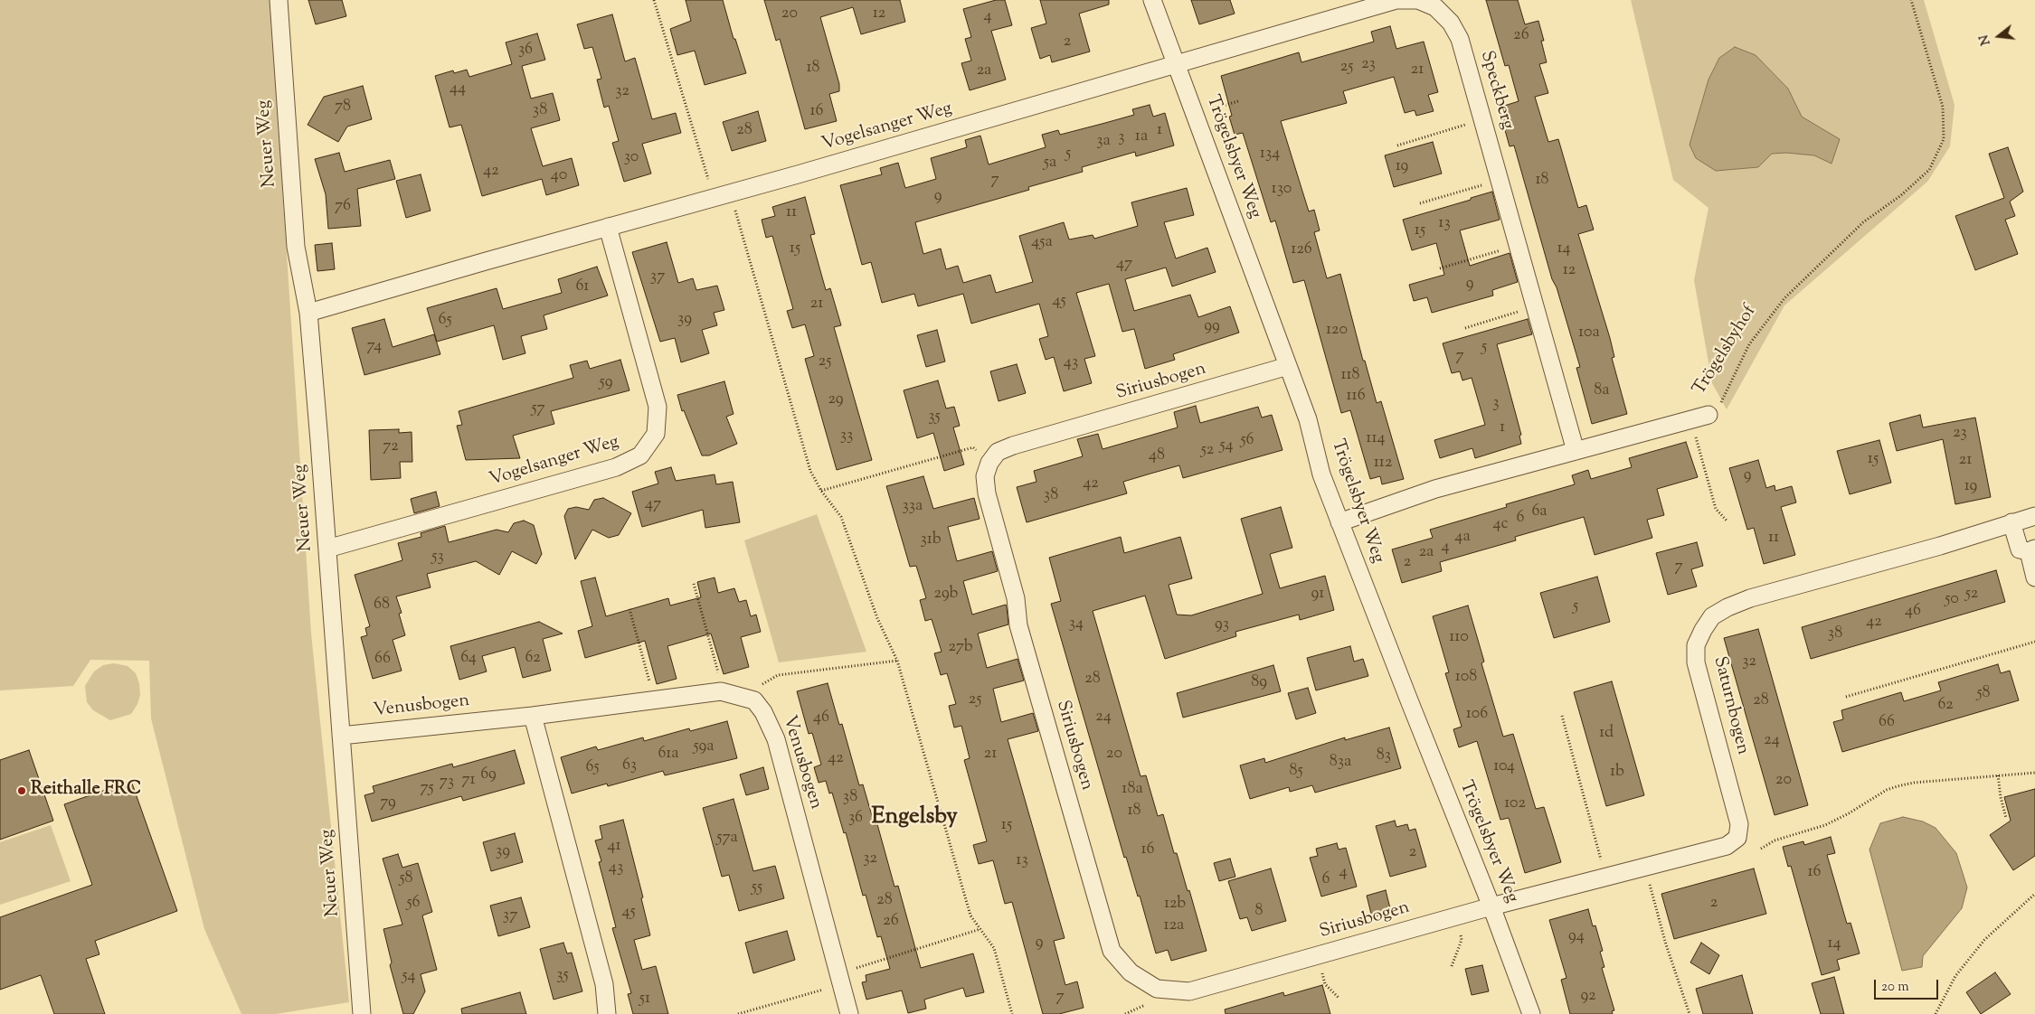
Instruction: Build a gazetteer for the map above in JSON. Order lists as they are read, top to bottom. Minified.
{"streets":{"street":["Speckberg","Vogelsanger Weg","Neuer Weg","Trögelsbyer Weg","Trögelsbyhof","Siriusbogen","Saturnbogen","Venusbogen"]},"crossings":[["Speckberg","Vogelsanger Weg"],["Speckberg","Trögelsbyer Weg"],["Speckberg","Trögelsbyhof"],["Vogelsanger Weg","Neuer Weg"],["Vogelsanger Weg","Trögelsbyer Weg"],["Neuer Weg","Venusbogen"],["Trögelsbyer Weg","Trögelsbyhof"],["Trögelsbyer Weg","Siriusbogen"],["Trögelsbyer Weg","Saturnbogen"],["Siriusbogen","Saturnbogen"]],"districts":["Engelsby"],"places":["Reithalle FRC"],"house_numbers":["20","12","4","26","2","36","23","25","18","21","2a","44","32","78","38","16","28","1","1a","3","3a","5","134","30","5a","19","42","40","7","18","130","9","76","11","13","15","45a","15","14","126","47","12","37","9","61","45","21","39","65","99","120","10a","74","5","7","25","43","118","59","8a","116","29","3","57","35","1","23","33","114","56","54","72","52","48","15","21","112","9","42","19","38","47","33a","6a","6","4c","4a","11","31b","4","2a","53","2","7","29b","91","52","50","68","5","46","42","34","93","38","110","27b","64","62","66","32","108","28","89","58","25","28","62","106","24","46","66","1d","24","59a","61a","21","20","83","42","83a","63","104","65","85","1b","69","71","20","73","75","18a","38","79","102","18","36","15","57a","41","16","39","2","32","13","43","4","16","58","6","55","28","56","2","12b","8","45","37","26","12a","94","9","14","35","54","92","7","51"],"scale_bar":"20 m","north":"left"}
